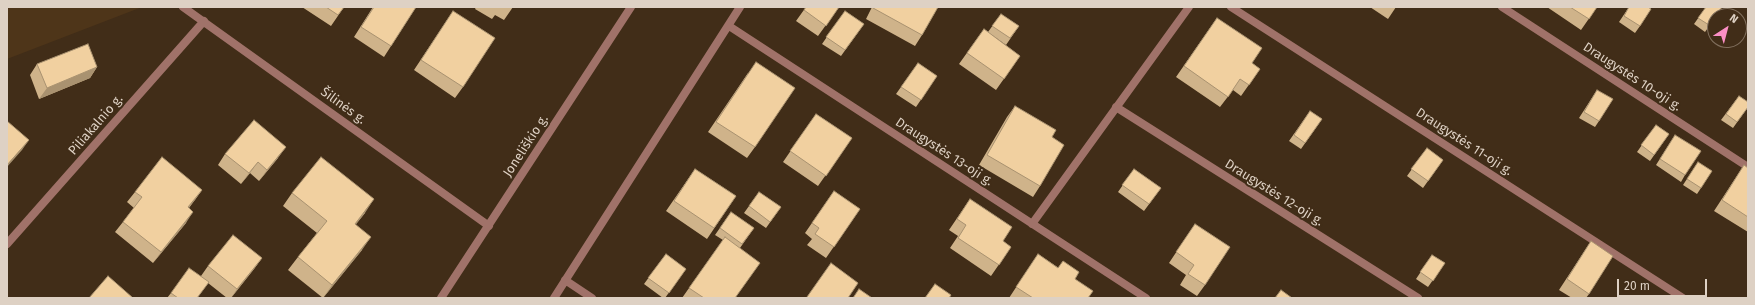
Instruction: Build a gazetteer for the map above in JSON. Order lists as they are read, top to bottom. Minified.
{"streets":{"street":["Draugystės 10-oji g.","Šilinės g.","Piliakalnio g.","Draugystės 11-oji g.","Joneliškio g.","Draugystės 13-oji g.","Draugystės 12-oji g."]},"crossings":[["Šilinės g.","Piliakalnio g."],["Šilinės g.","Joneliškio g."]],"scale_bar":"20 m","north":"top right"}
